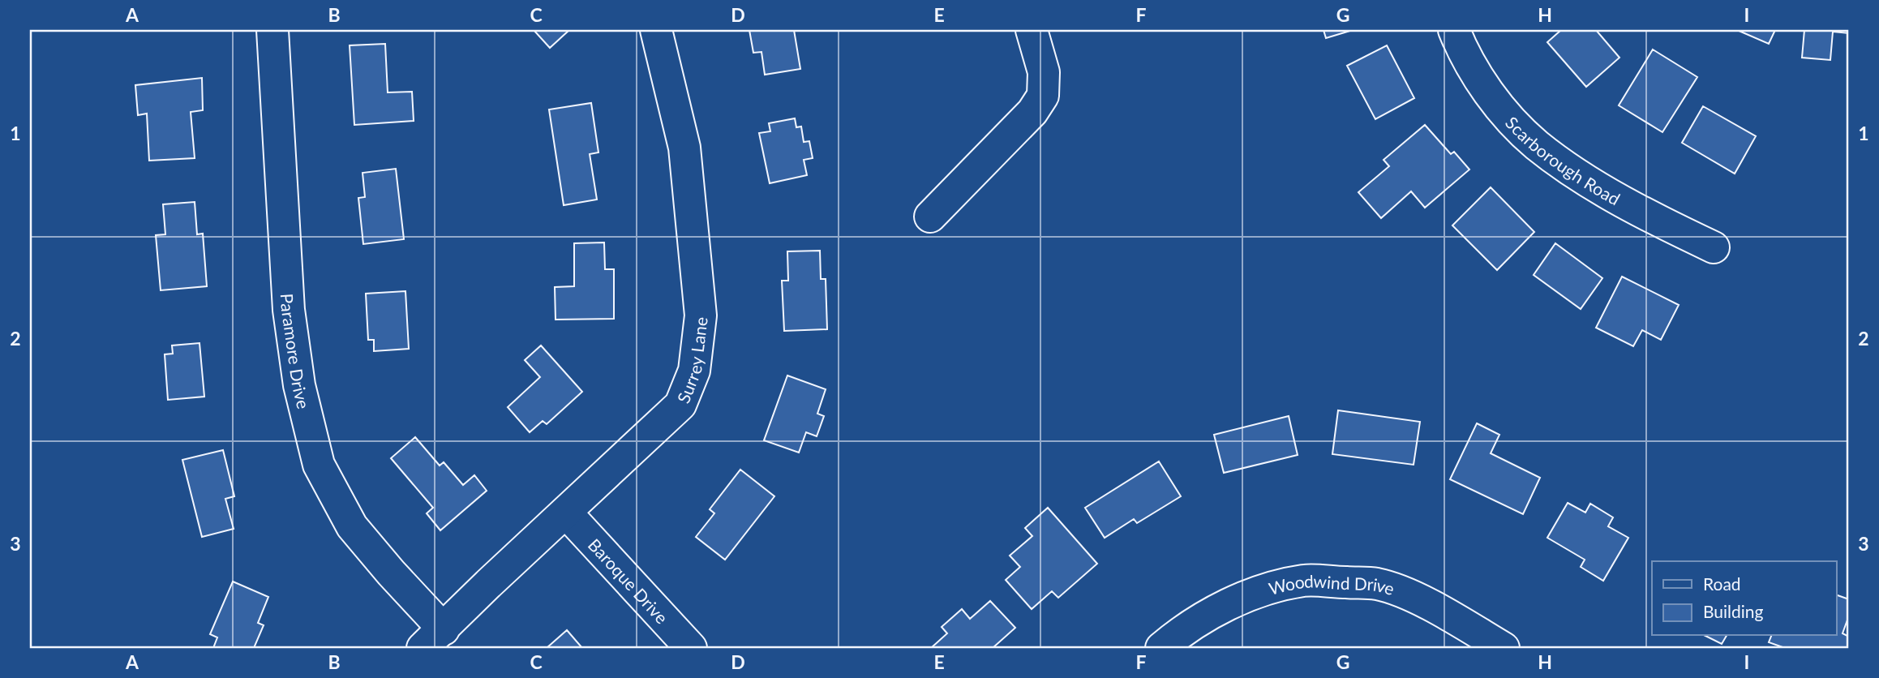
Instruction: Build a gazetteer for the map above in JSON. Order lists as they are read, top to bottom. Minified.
{"streets":{"street":["Scarborough Road","Paramore Drive","Surrey Lane","Baroque Drive","Woodwind Drive"]},"crossings":[["Paramore Drive","Surrey Lane"],["Surrey Lane","Baroque Drive"]],"legend":["Road","Building"],"grid":{"columns":["A","B","C","D","E","F","G","H","I"],"rows":["1","2","3"]}}
